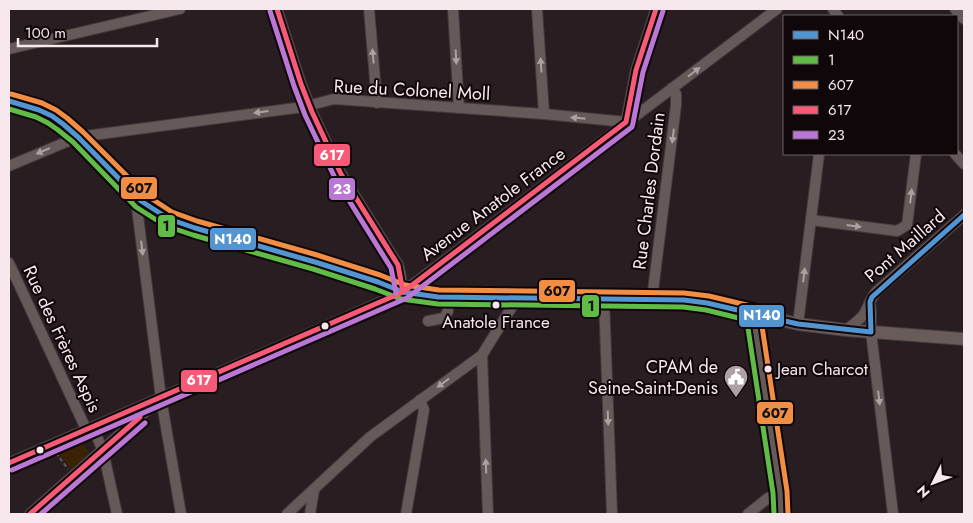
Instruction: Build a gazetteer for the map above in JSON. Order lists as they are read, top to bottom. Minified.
{"streets":{"street":["Rue du Colonel Moll","Rue Charles Dordain","Avenue Anatole France","Pont Maillard","Rue des Frères Aspis"]},"crossings":[["Rue du Colonel Moll","Avenue Anatole France"],["Rue Charles Dordain","Avenue Anatole France"],["Avenue Anatole France","Rue des Frères Aspis"]],"one_way":["Rue du Colonel Moll","Rue Charles Dordain","Pont Maillard"],"places":{"other":["Anatole France","Jean Charcot"],"public building":["CPAM de Seine-Saint-Denis"]},"lines":["transit line 617","transit line 23","transit line 607","transit line N140","transit line 1"],"legend":["N140","1","607","617","23"],"scale_bar":"100 m","north":"bottom left"}
